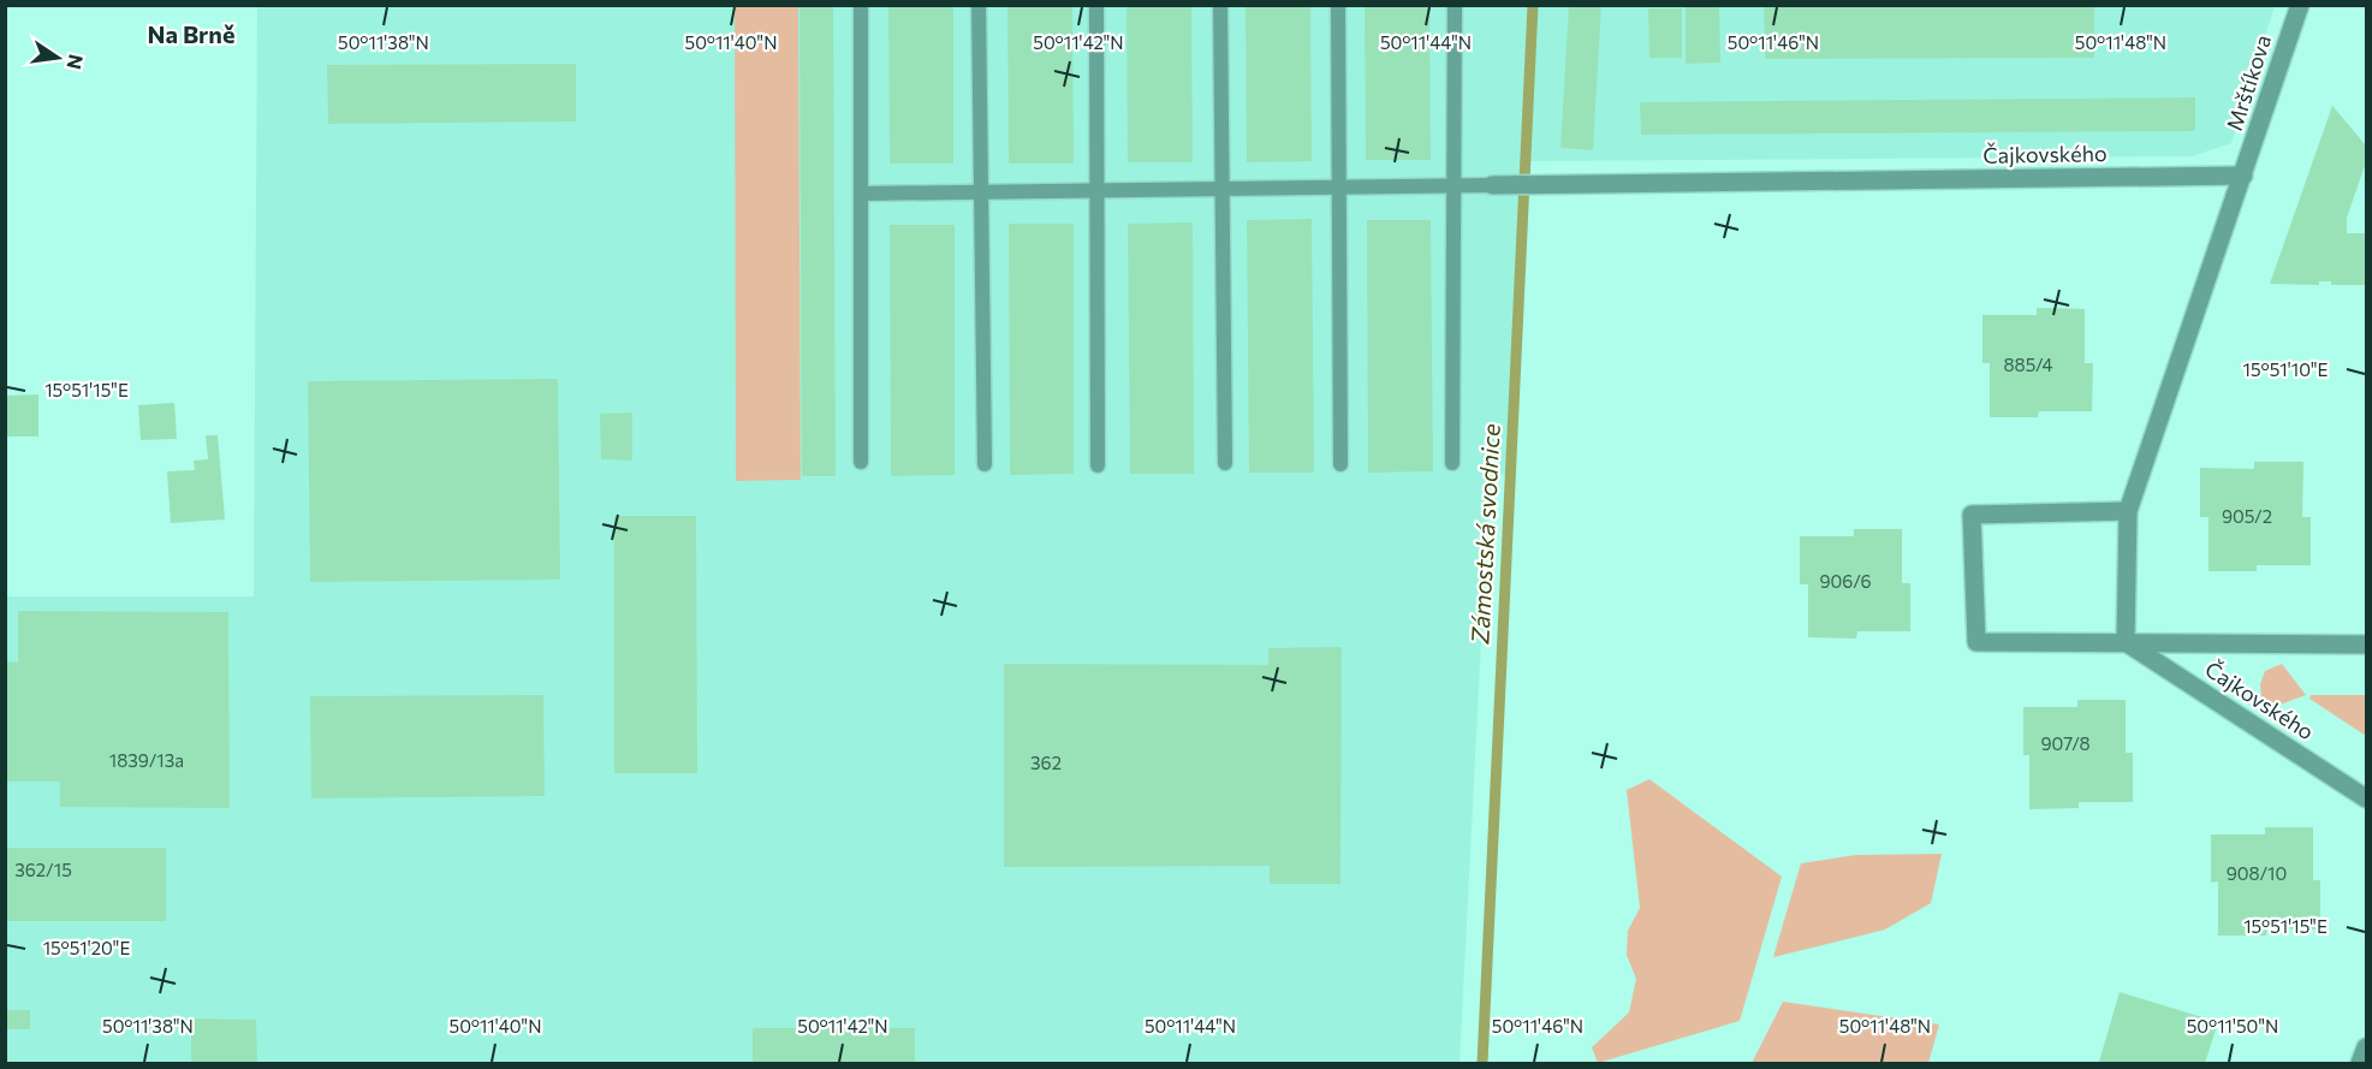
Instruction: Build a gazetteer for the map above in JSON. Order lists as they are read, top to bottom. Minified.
{"streets":{"street":["Mrštíkova","Čajkovského"]},"crossings":[["Mrštíkova","Čajkovského"]],"districts":["Na Brně"],"water":["Zámostská svodnice"],"house_numbers":["885/4","905/2","906/6","907/8","1839/13a","362","362/15","908/10"],"north":"right","coordinates":["50°11'38\"N","50°11'40\"N","50°11'42\"N","50°11'44\"N","50°11'46\"N","50°11'48\"N","15°51'10\"E","15°51'15\"E","15°51'20\"E","50°11'50\"N"]}
